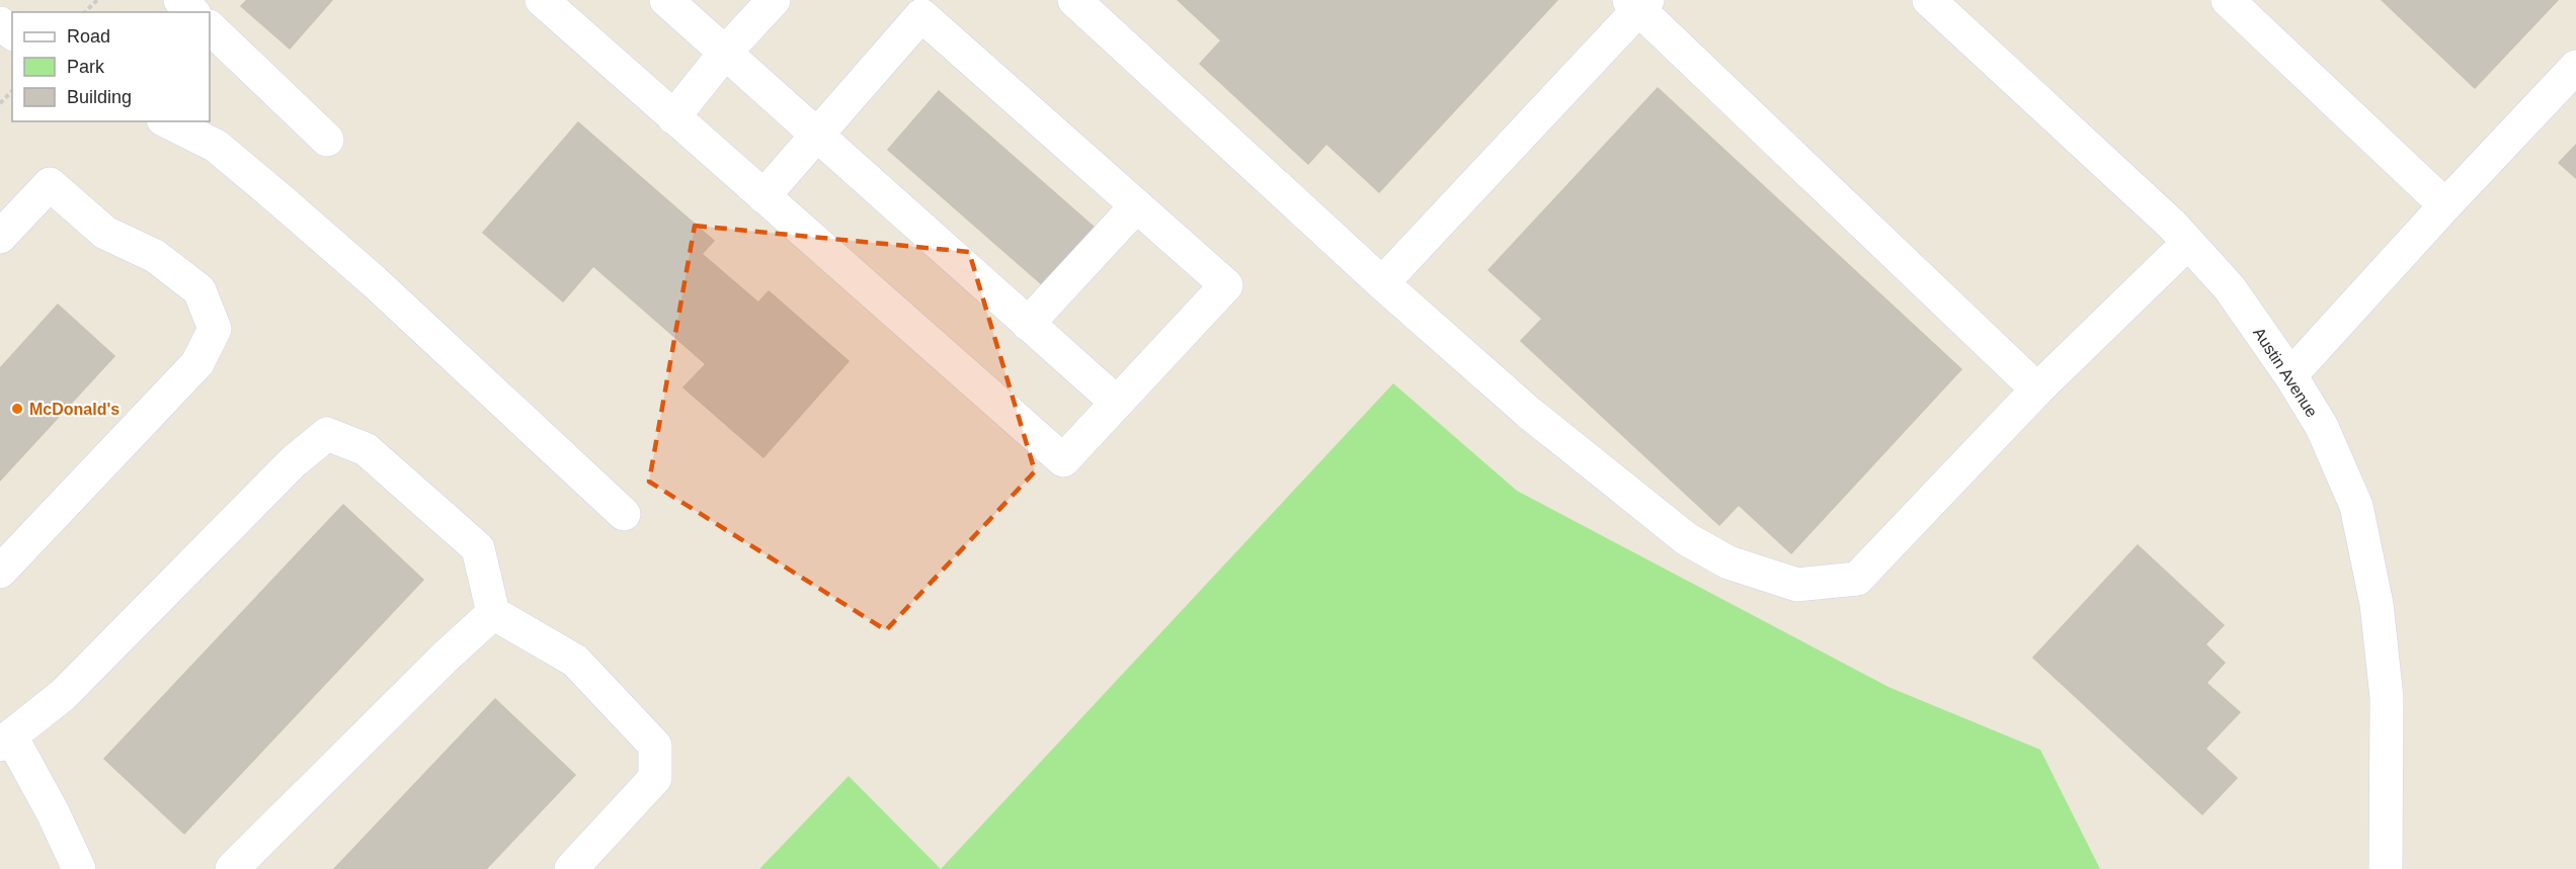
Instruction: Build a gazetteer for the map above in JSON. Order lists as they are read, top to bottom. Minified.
{"streets":{"street":["Austin Avenue"]},"places":["McDonald's"],"legend":["Road","Park","Building"]}
